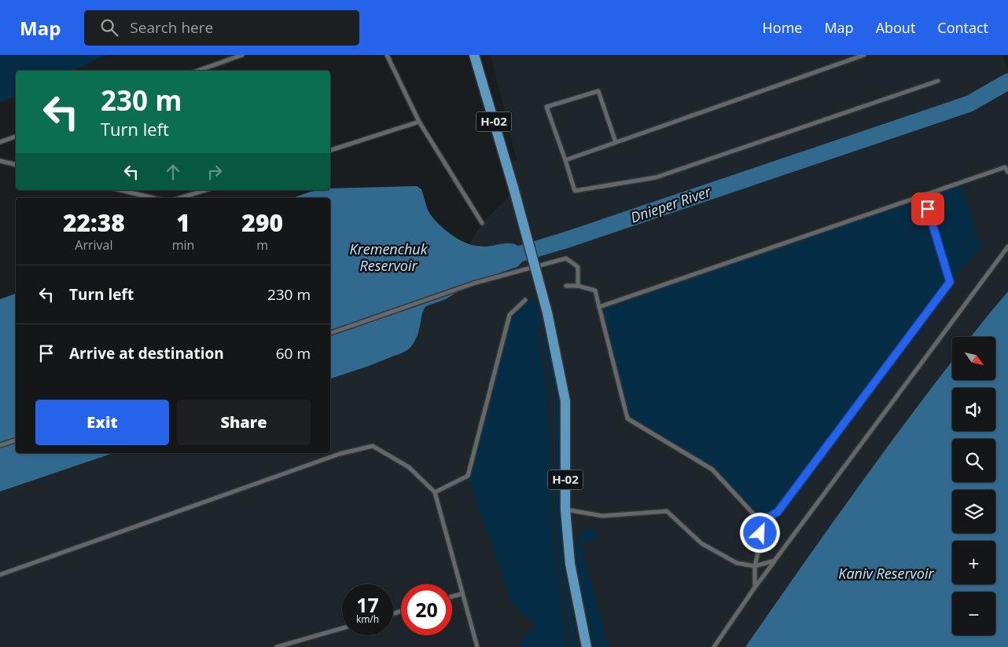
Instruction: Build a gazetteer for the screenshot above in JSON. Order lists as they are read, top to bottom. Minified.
{"streets":{"main road":["Н-02"]},"water":["Dnieper River","Kremenchuk Reservoir","Kaniv Reservoir"],"north":"bottom right","page":{"header":"Map","search":"Search here","nav":["Home","Map","About","Contact"],"turn":["230 m","Turn left"],"eta":["22:38","Arrival","1","min","290","m"],"list":[{"name":"Turn left","value":"230 m"},{"name":"Arrive at destination","value":"60 m"}],"map_buttons":["+","−"],"buttons":["Exit","Share"],"speed":"17 km/h","limit":"20"}}
